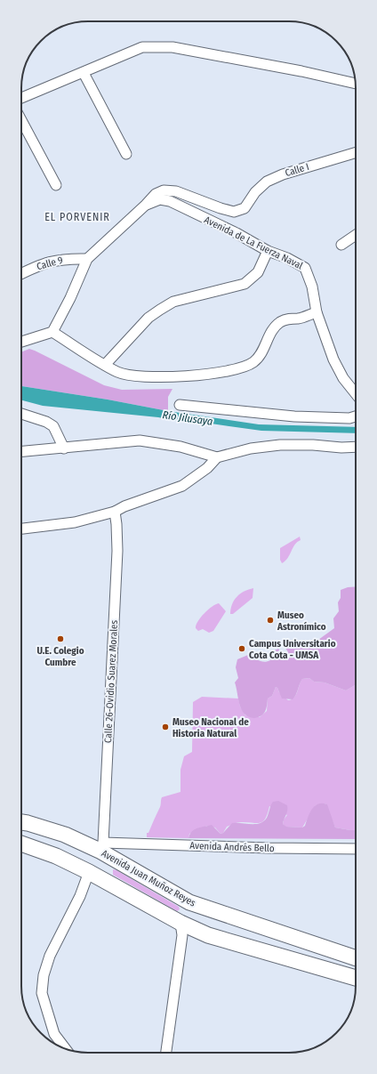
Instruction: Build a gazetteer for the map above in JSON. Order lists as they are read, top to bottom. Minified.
{"streets":{"main road":["Avenida Juan Muñoz Reyes"],"street":["Calle I","Avenida de La Fuerza Naval","Calle 9","Calle 26-Ovidio Suarez Morales","Avenida Andrés Bello"]},"crossings":[["Calle I","Avenida de La Fuerza Naval"],["Calle 26-Ovidio Suarez Morales","Avenida Andrés Bello"],["Calle 26-Ovidio Suarez Morales","Avenida Juan Muñoz Reyes"],["Avenida Andrés Bello","Avenida Juan Muñoz Reyes"]],"districts":["EL PORVENIR"],"water":["Río Jilusaya"],"places":["Museo Astronímico","U.E. Colegio Cumbre","Campus Universitario Cota Cota - UMSA","Museo Nacional de Historia Natural"]}
